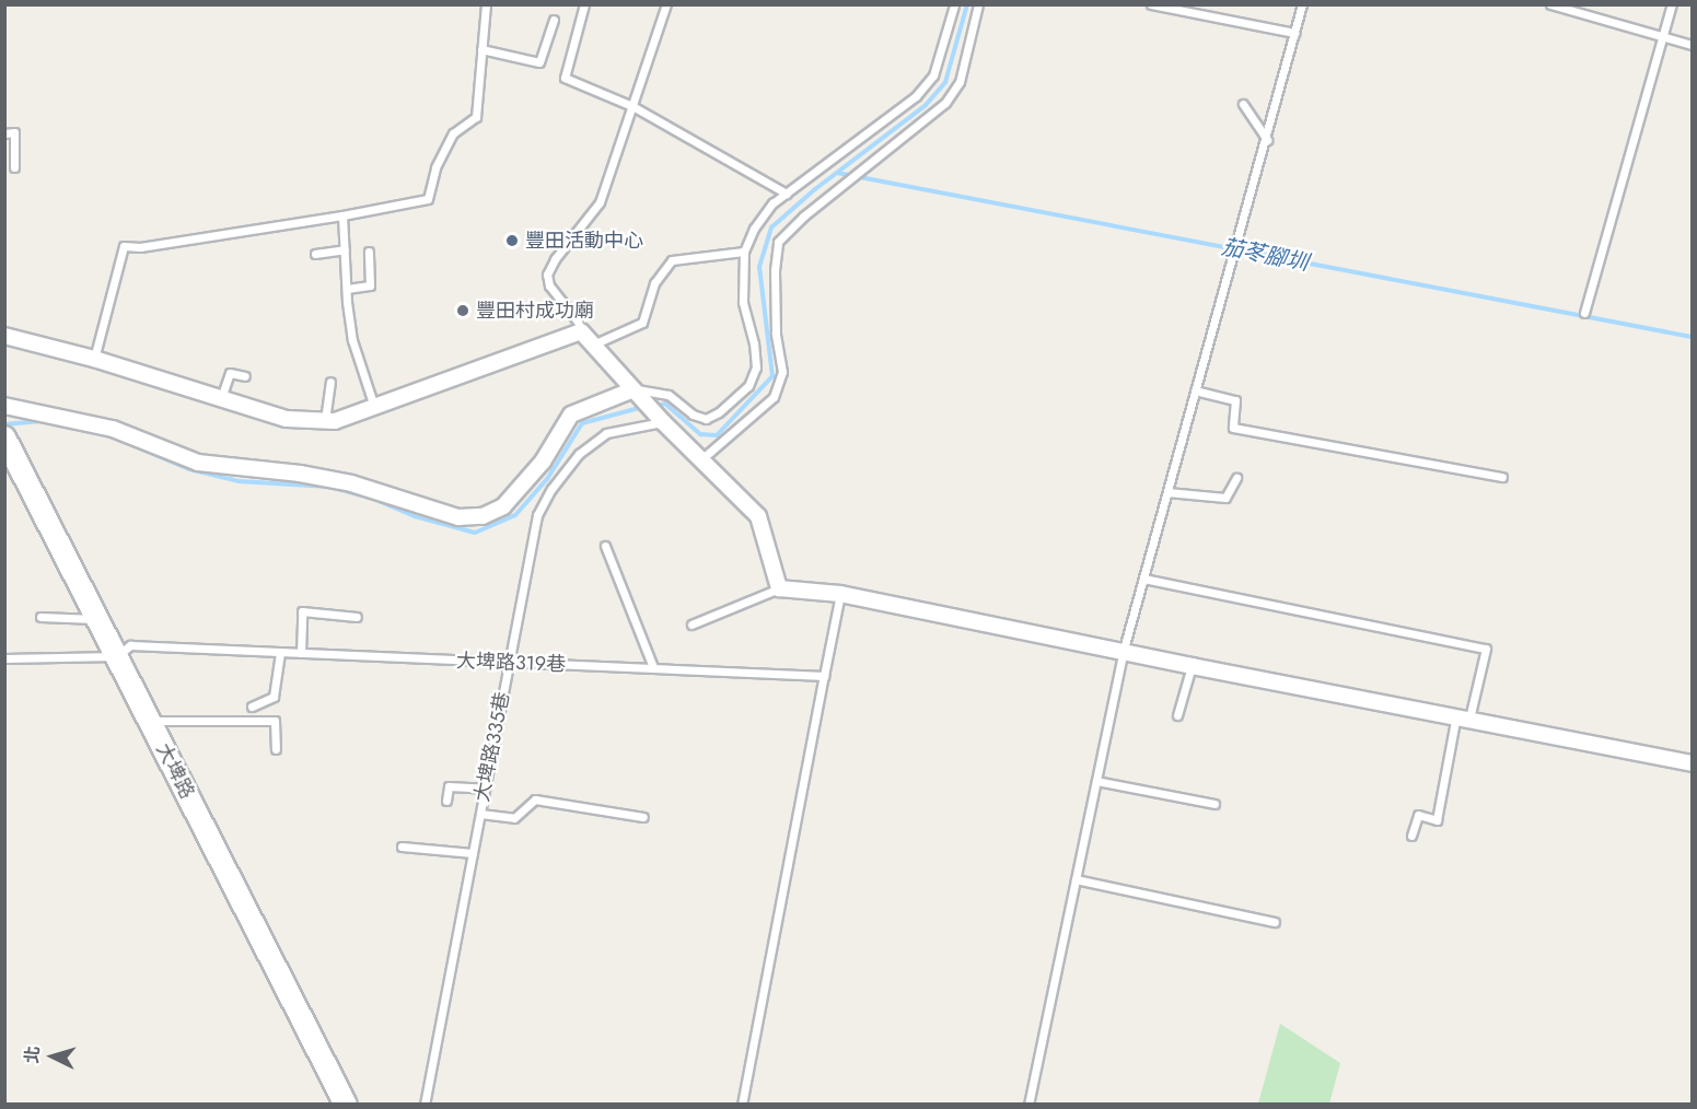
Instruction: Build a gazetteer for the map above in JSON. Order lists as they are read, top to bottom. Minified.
{"streets":{"main road":["大埤路"],"lane":["大埤路319巷","大埤路335巷"]},"crossings":[["大埤路319巷","大埤路335巷"],["大埤路319巷","大埤路"]],"water":["茄苳腳圳"],"places":["豐田活動中心","豐田村成功廟"],"north":"left"}
